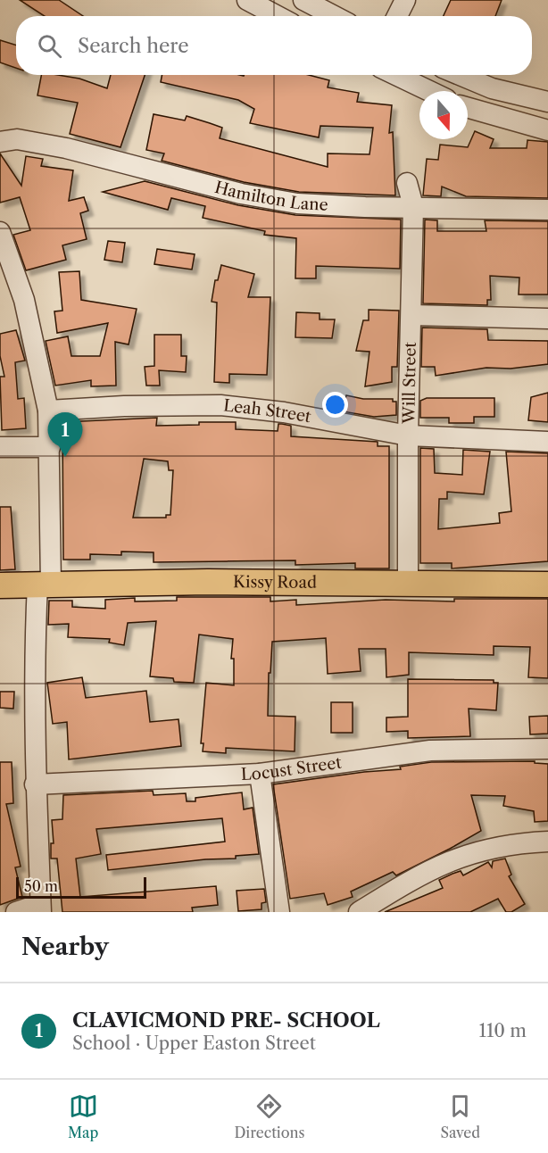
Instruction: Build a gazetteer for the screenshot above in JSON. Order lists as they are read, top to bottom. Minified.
{"streets":{"main road":["Kissy Road"],"street":["Hamilton Lane","Will Street","Leah Street","Locust Street"]},"crossings":[["Hamilton Lane","Will Street"],["Will Street","Leah Street"],["Will Street","Kissy Road"]],"scale_bar":"50 m","north":"bottom","page":{"search":"Search here","pins":"1","scale":"50 m","heading":"Nearby","list":[{"mark":"1","name":"CLAVICMOND PRE- SCHOOL","note":"School · Upper Easton Street","value":"110 m"}],"nav":["Map","Directions","Saved"]}}
